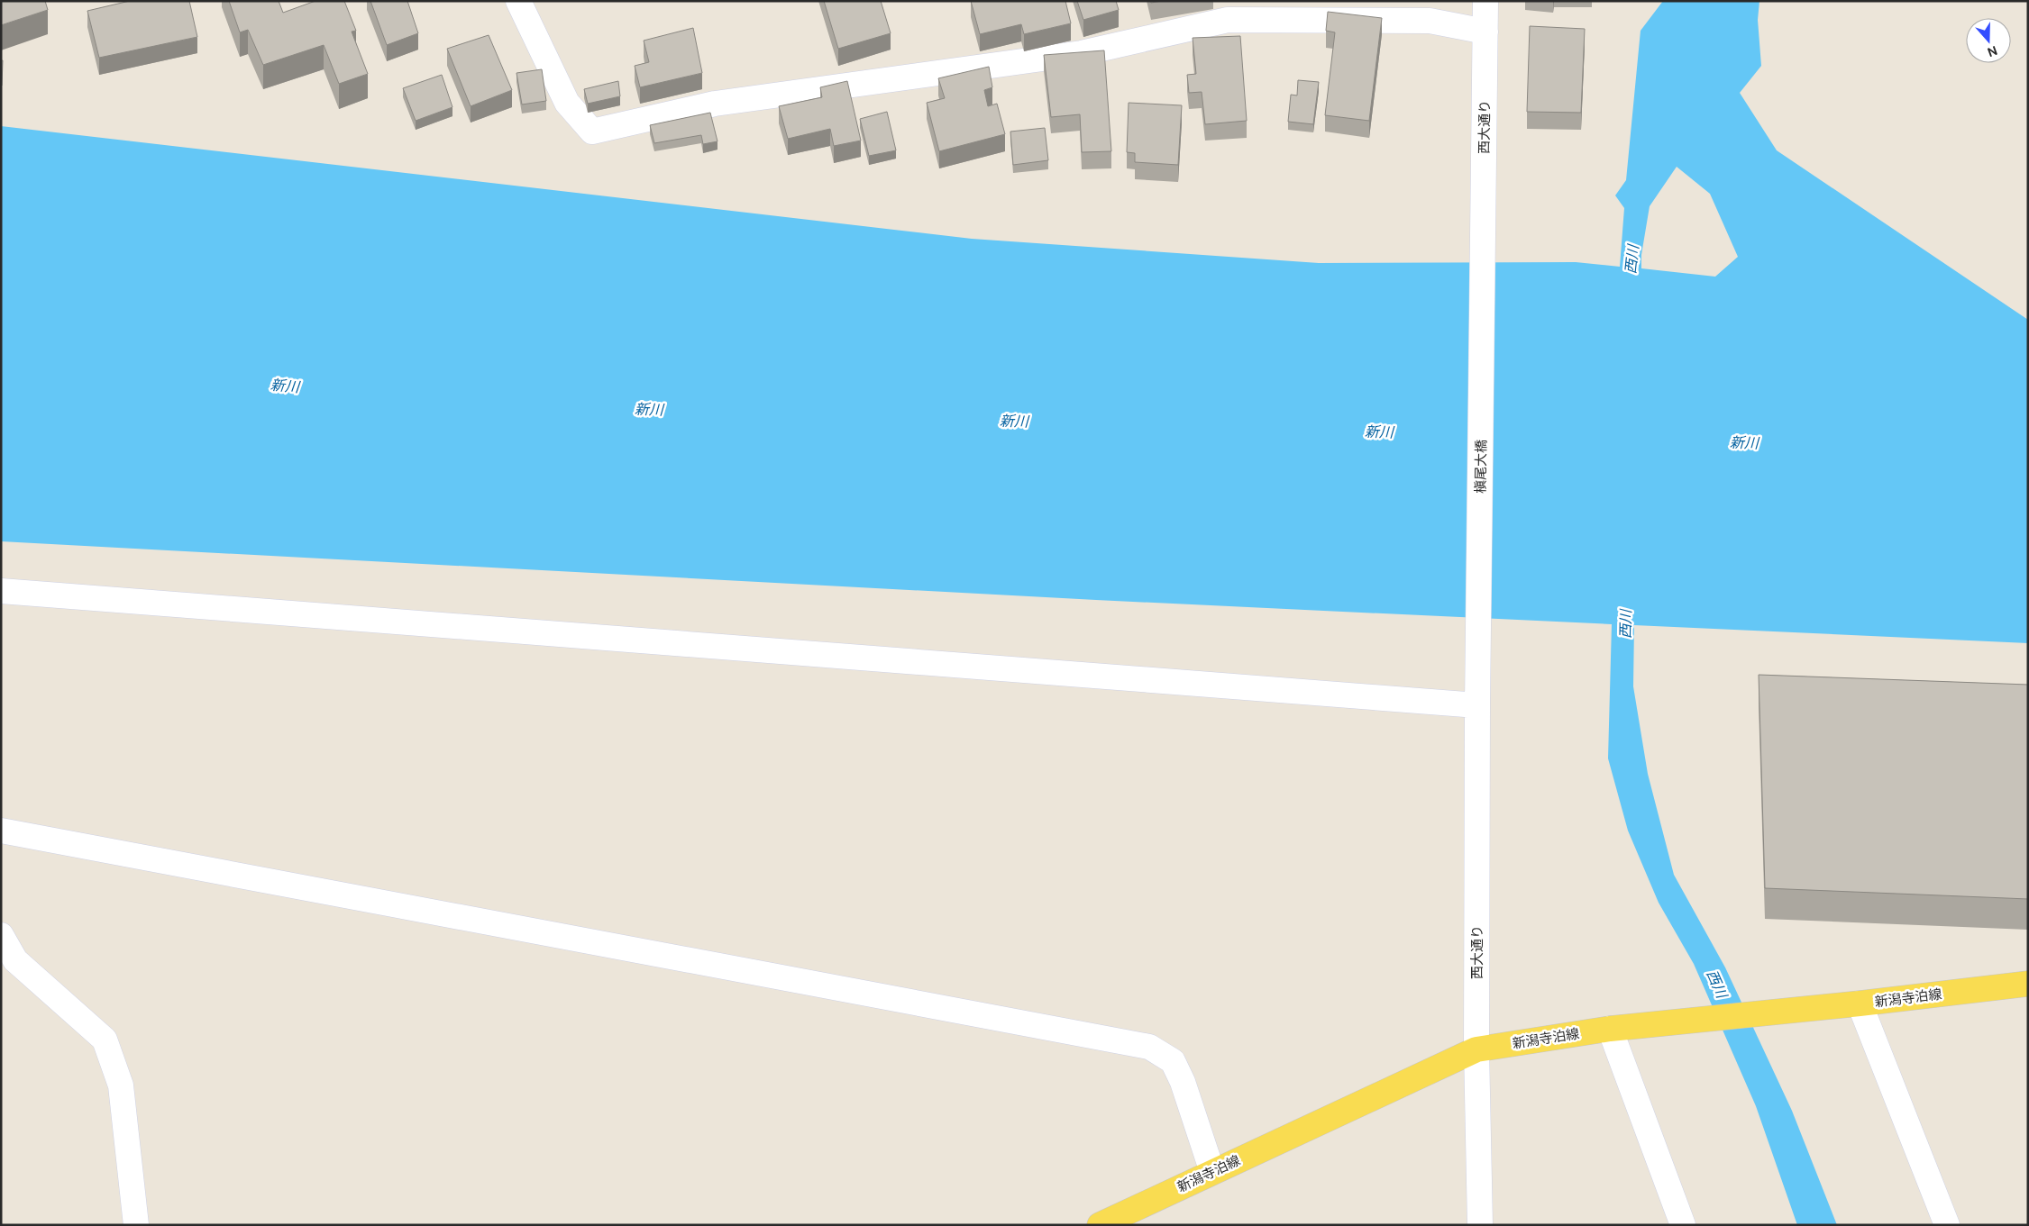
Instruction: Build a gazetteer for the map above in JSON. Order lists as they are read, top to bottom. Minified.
{"streets":{"main road":["新潟寺泊線"],"street":["西大通り","槇尾大橋"]},"crossings":[["西大通り","槇尾大橋"],["西大通り","新潟寺泊線"]],"water":["西川","新川"],"north":"bottom"}
